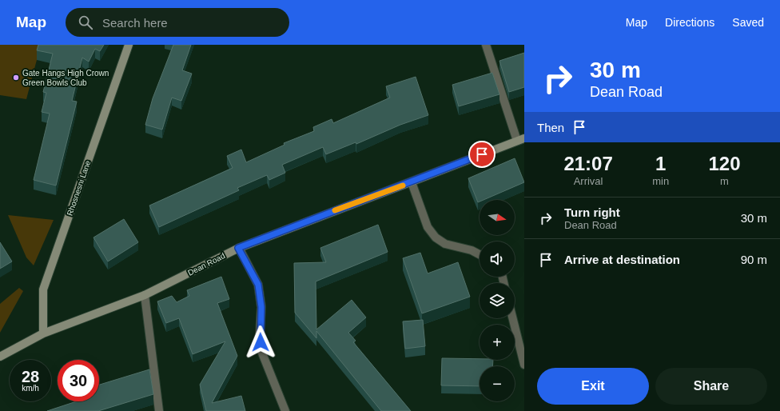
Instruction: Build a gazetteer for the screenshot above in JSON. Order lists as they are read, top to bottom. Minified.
{"streets":{"street":["Rhosnesni Lane","Dean Road"]},"crossings":[["Rhosnesni Lane","Dean Road"]],"places":["Gate Hangs High Crown Green Bowls Club"],"north":"right","page":{"header":"Map","search":"Search here","nav":["Map","Directions","Saved"],"turn":["30 m","Dean Road"],"then":"Then","eta":["21:07","Arrival","1","min","120","m"],"list":[{"name":"Turn right","note":"Dean Road","value":"30 m"},{"name":"Arrive at destination","value":"90 m"}],"map_buttons":["+","−"],"speed":"28 km/h","limit":"30","buttons":["Exit","Share"]}}
